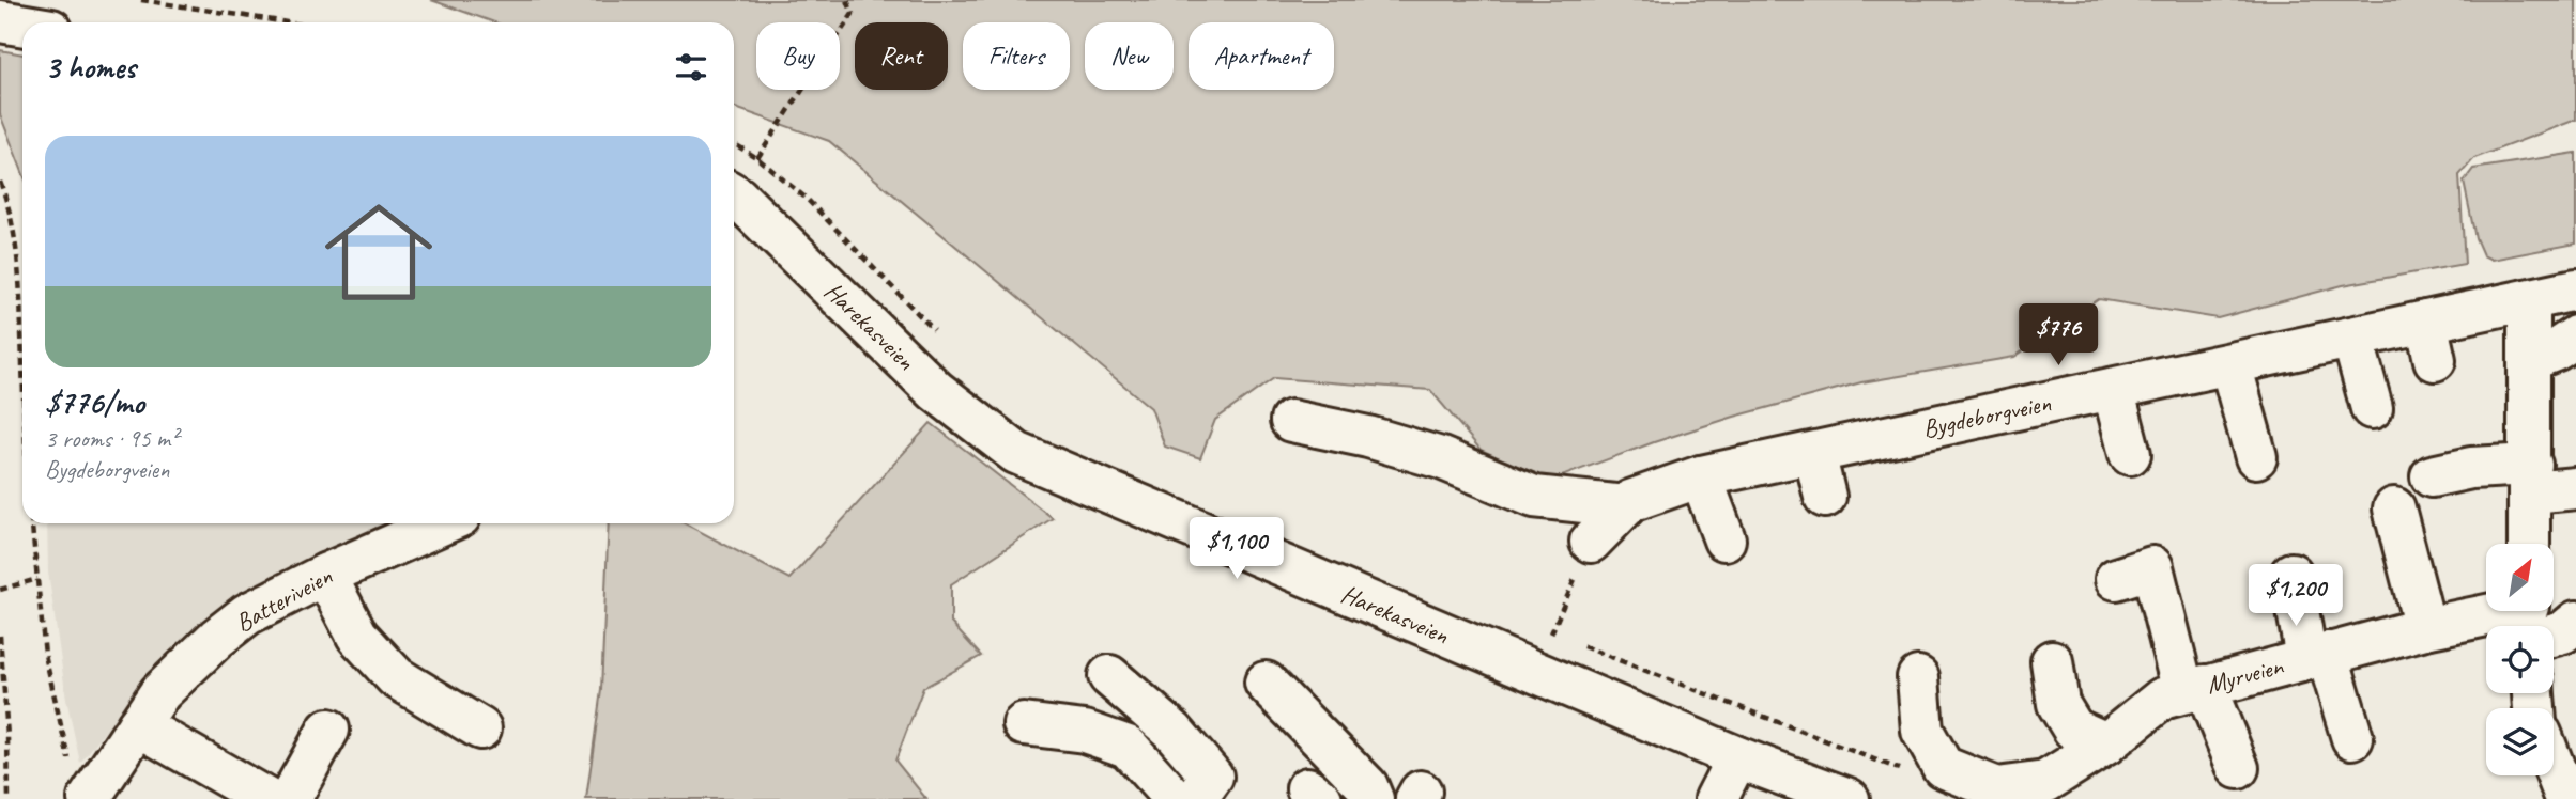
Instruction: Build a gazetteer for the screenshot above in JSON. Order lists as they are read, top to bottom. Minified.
{"streets":{"street":["Harekasveien","Bygdeborgveien","Batteriveien","Myrveien"]},"north":"top right","page":{"chip":["Buy","Rent","Filters","New","Apartment"],"heading":"3 homes","list":[{"name":"$776/mo","note":"3 rooms · 95 m² · Bygdeborgveien"}],"price":["$776","$1,100","$1,200"]}}
